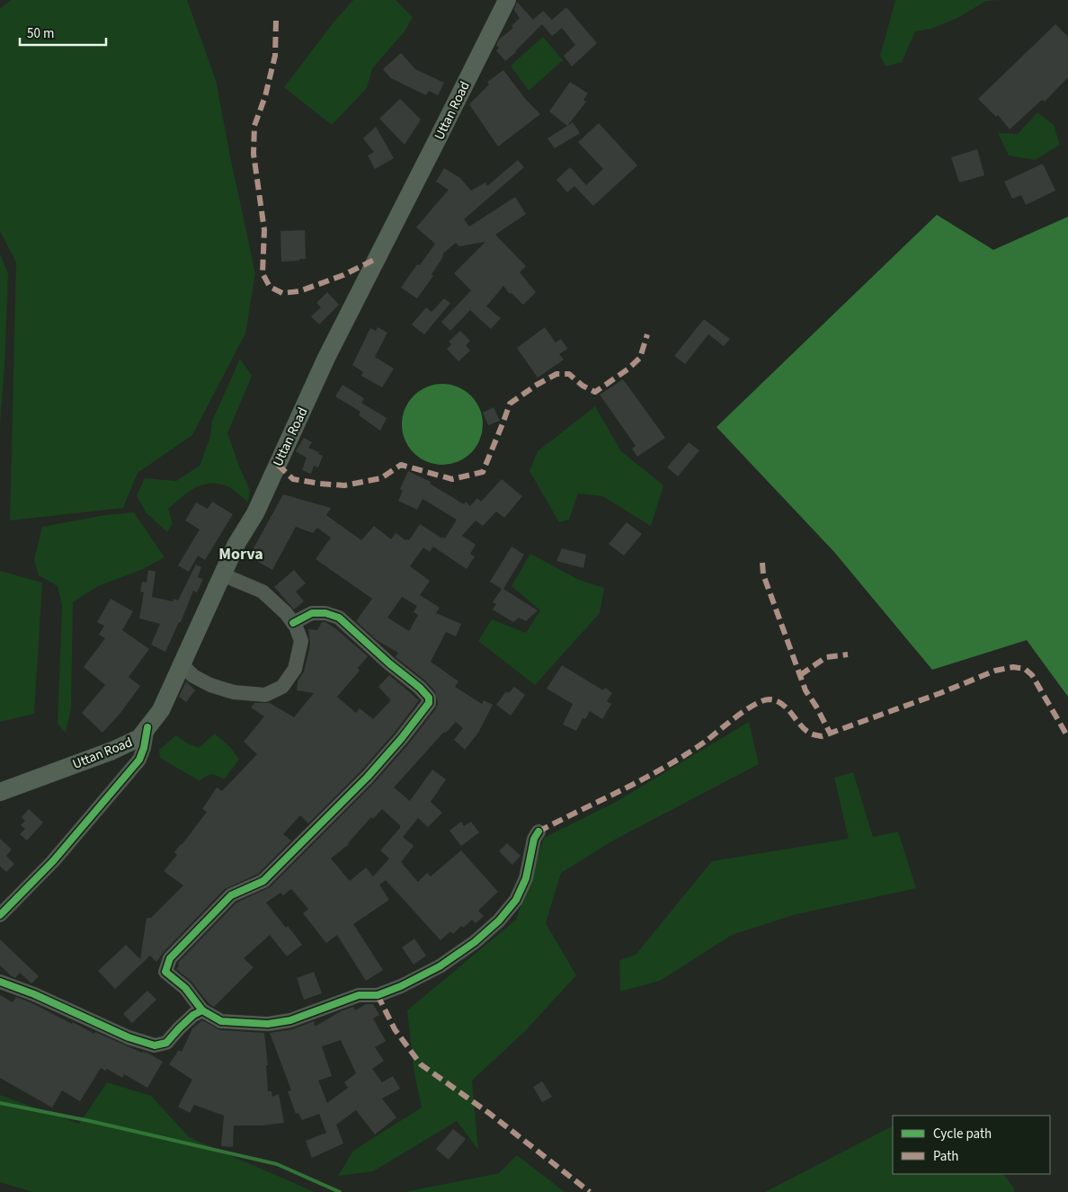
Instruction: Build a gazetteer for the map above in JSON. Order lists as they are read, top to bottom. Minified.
{"streets":{"main road":["Uttan Road"]},"districts":["Morva"],"legend":["Cycle path","Path"],"scale_bar":"50 m"}
